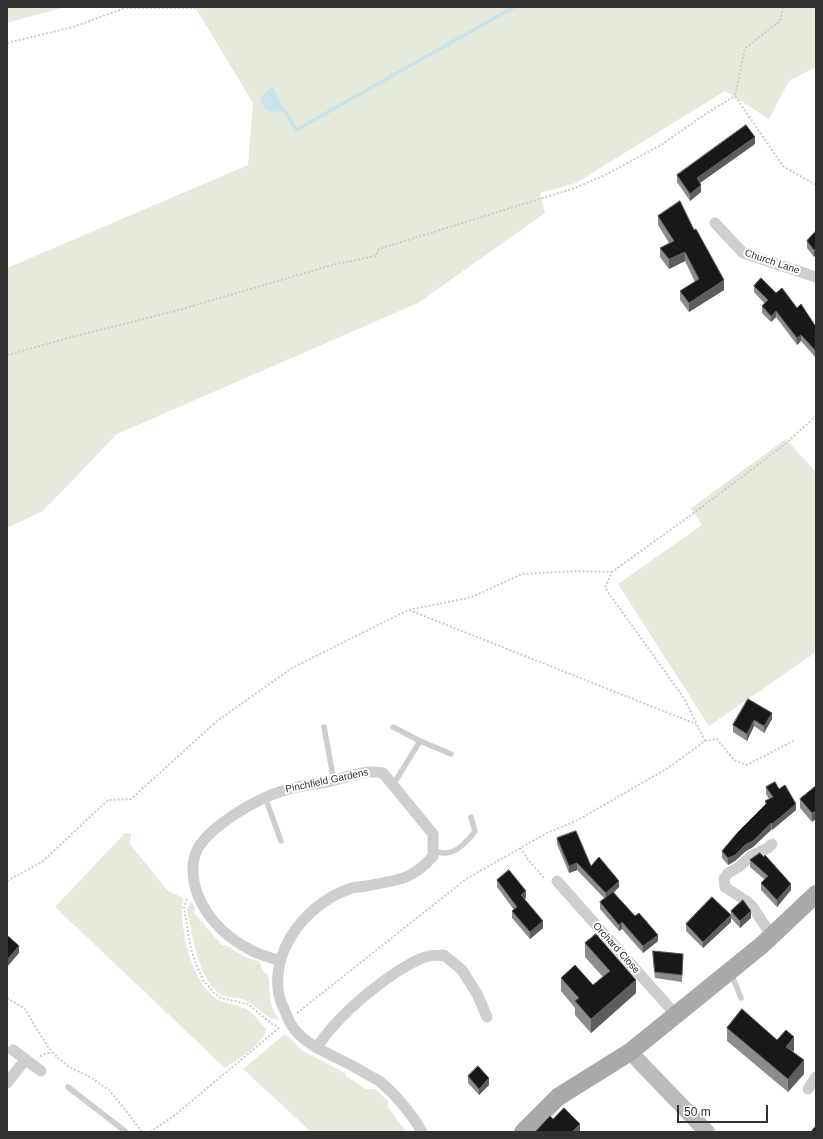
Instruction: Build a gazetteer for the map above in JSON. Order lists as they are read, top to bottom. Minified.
{"streets":{"street":["Church Lane","Pinchfield Gardens","Orchard Close"]},"scale_bar":"50 m"}
